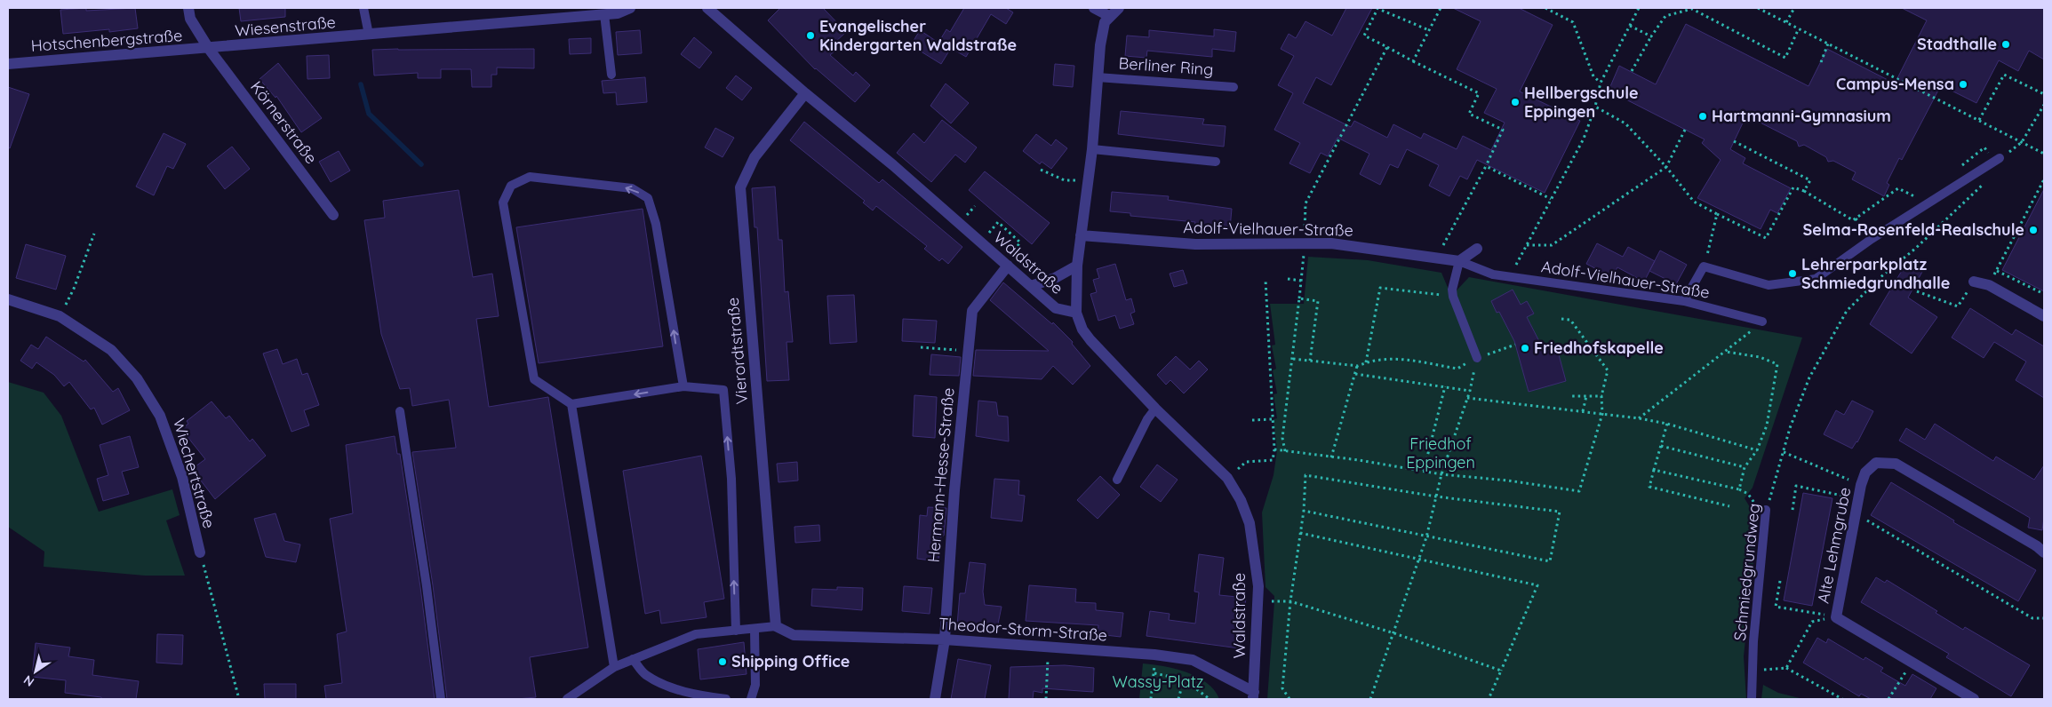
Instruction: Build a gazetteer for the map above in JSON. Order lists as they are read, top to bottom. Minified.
{"streets":{"street":["Wiesenstraße","Hotschenbergstraße","Berliner Ring","Körnerstraße","Adolf-Vielhauer-Straße","Waldstraße","Vierordtstraße","Wiechertstraße","Hermann-Hesse-Straße","Alte Lehmgrube","Theodor-Storm-Straße"],"lane":["Schmiedgrundweg"]},"crossings":[["Wiesenstraße","Hotschenbergstraße"],["Wiesenstraße","Körnerstraße"],["Hotschenbergstraße","Körnerstraße"],["Berliner Ring","Adolf-Vielhauer-Straße"],["Berliner Ring","Waldstraße"],["Waldstraße","Vierordtstraße"],["Waldstraße","Hermann-Hesse-Straße"],["Waldstraße","Theodor-Storm-Straße"],["Vierordtstraße","Theodor-Storm-Straße"],["Hermann-Hesse-Straße","Theodor-Storm-Straße"]],"parks":["Friedhof Eppingen","Wassy-Platz"],"places":["Evangelischer Kindergarten Waldstraße","Stadthalle","Campus-Mensa","Hellbergschule Eppingen","Hartmanni-Gymnasium","Selma-Rosenfeld-Realschule","Lehrerparkplatz Schmiedgrundhalle","Friedhofskapelle","Shipping Office"],"north":"bottom left"}
